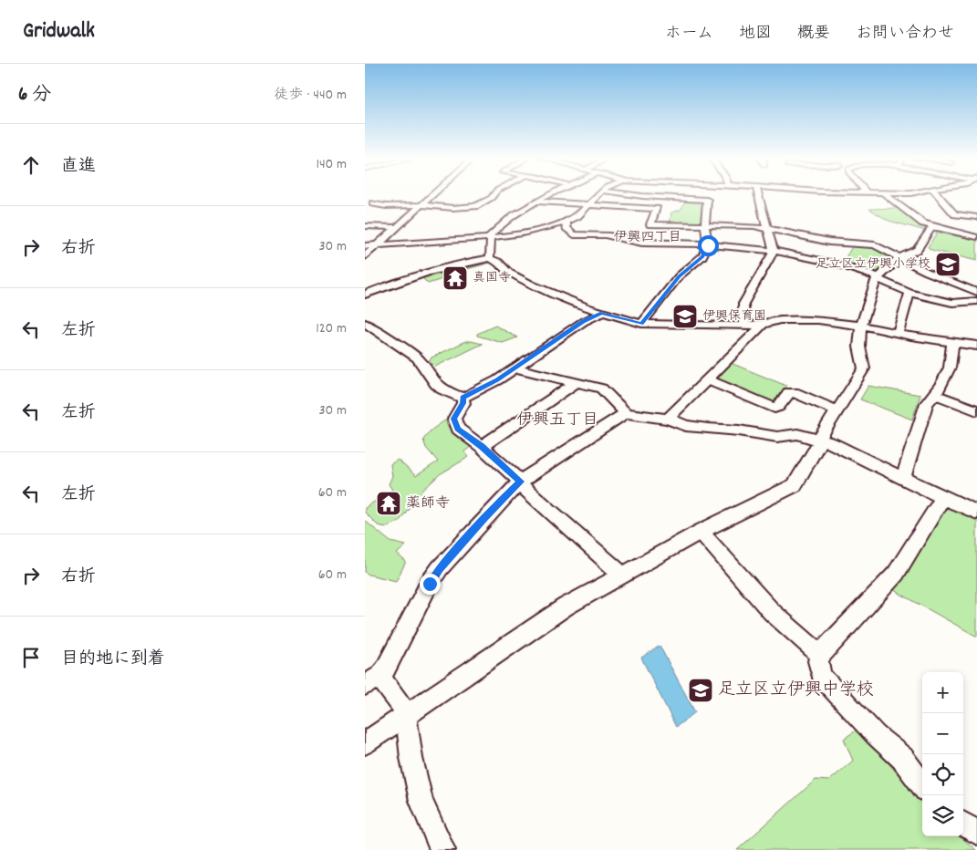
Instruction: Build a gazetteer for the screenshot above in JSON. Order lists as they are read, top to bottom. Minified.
{"districts":["伊興四丁目","伊興五丁目"],"places":{"school or university":["足立区立伊興小学校","伊興保育園","足立区立伊興中学校"],"temple":["真国寺","薬師寺"]},"page":{"header":"Gridwalk","nav":["ホーム","地図","概要","お問い合わせ"],"heading":["6 分","徒歩 · 440 m"],"list":[["直進","140 m"],["右折","30 m"],["左折","120 m"],["左折","30 m"],["左折","60 m"],["右折","60 m"],"目的地に到着"],"map_buttons":["+","−"]}}
